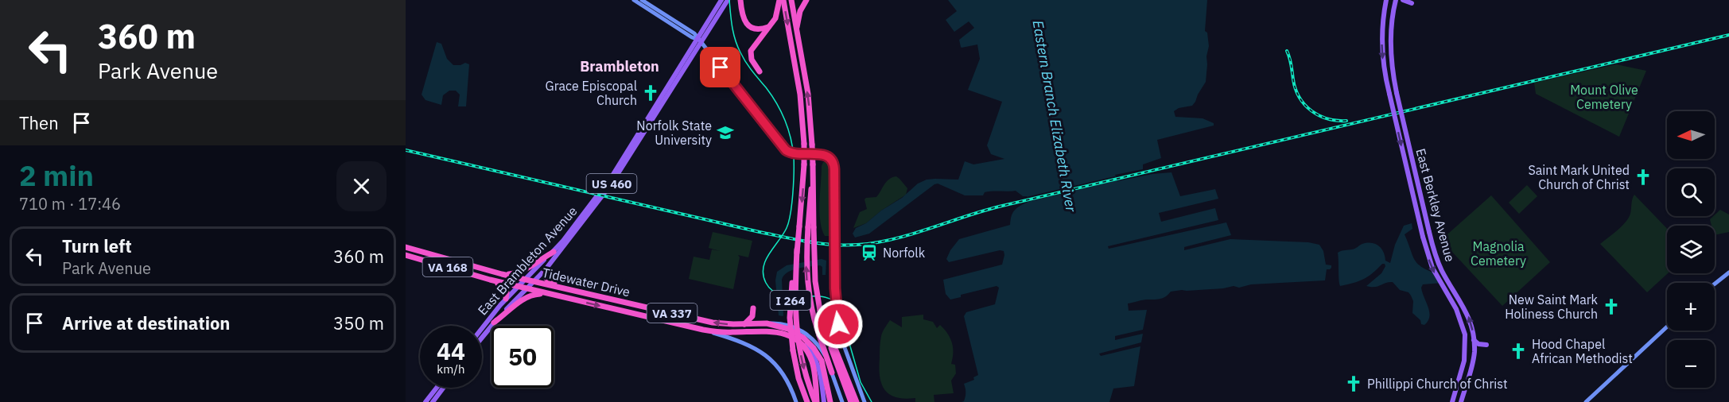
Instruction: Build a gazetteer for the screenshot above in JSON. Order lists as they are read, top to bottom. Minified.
{"streets":{"highway":["VA 168","Tidewater Drive","I 264","VA 337"],"main road":["US 460","East Berkley Avenue","East Brambleton Avenue"]},"crossings":[["East Brambleton Avenue","VA 168"],["East Brambleton Avenue","Tidewater Drive"],["East Brambleton Avenue","VA 337"],["VA 168","Tidewater Drive"],["Tidewater Drive","VA 337"]],"districts":["Brambleton"],"water":["Eastern Branch Elizabeth River"],"parks":["Mount Olive Cemetery","Magnolia Cemetery"],"places":{"church":["Grace Episcopal Church","Saint Mark United Church of Christ","New Saint Mark Holiness Church","Hood Chapel African Methodist","Phillippi Church of Christ"],"school or university":["Norfolk State University"],"station":["Norfolk"]},"north":"left","page":{"turn":["360 m","Park Avenue"],"then":"Then","map_buttons":["+","−"],"heading":["2 min","710 m · 17:46"],"list":[{"name":"Turn left","note":"Park Avenue","value":"360 m"},{"name":"Arrive at destination","value":"350 m"}],"speed":"44 km/h","limit":"50"}}
